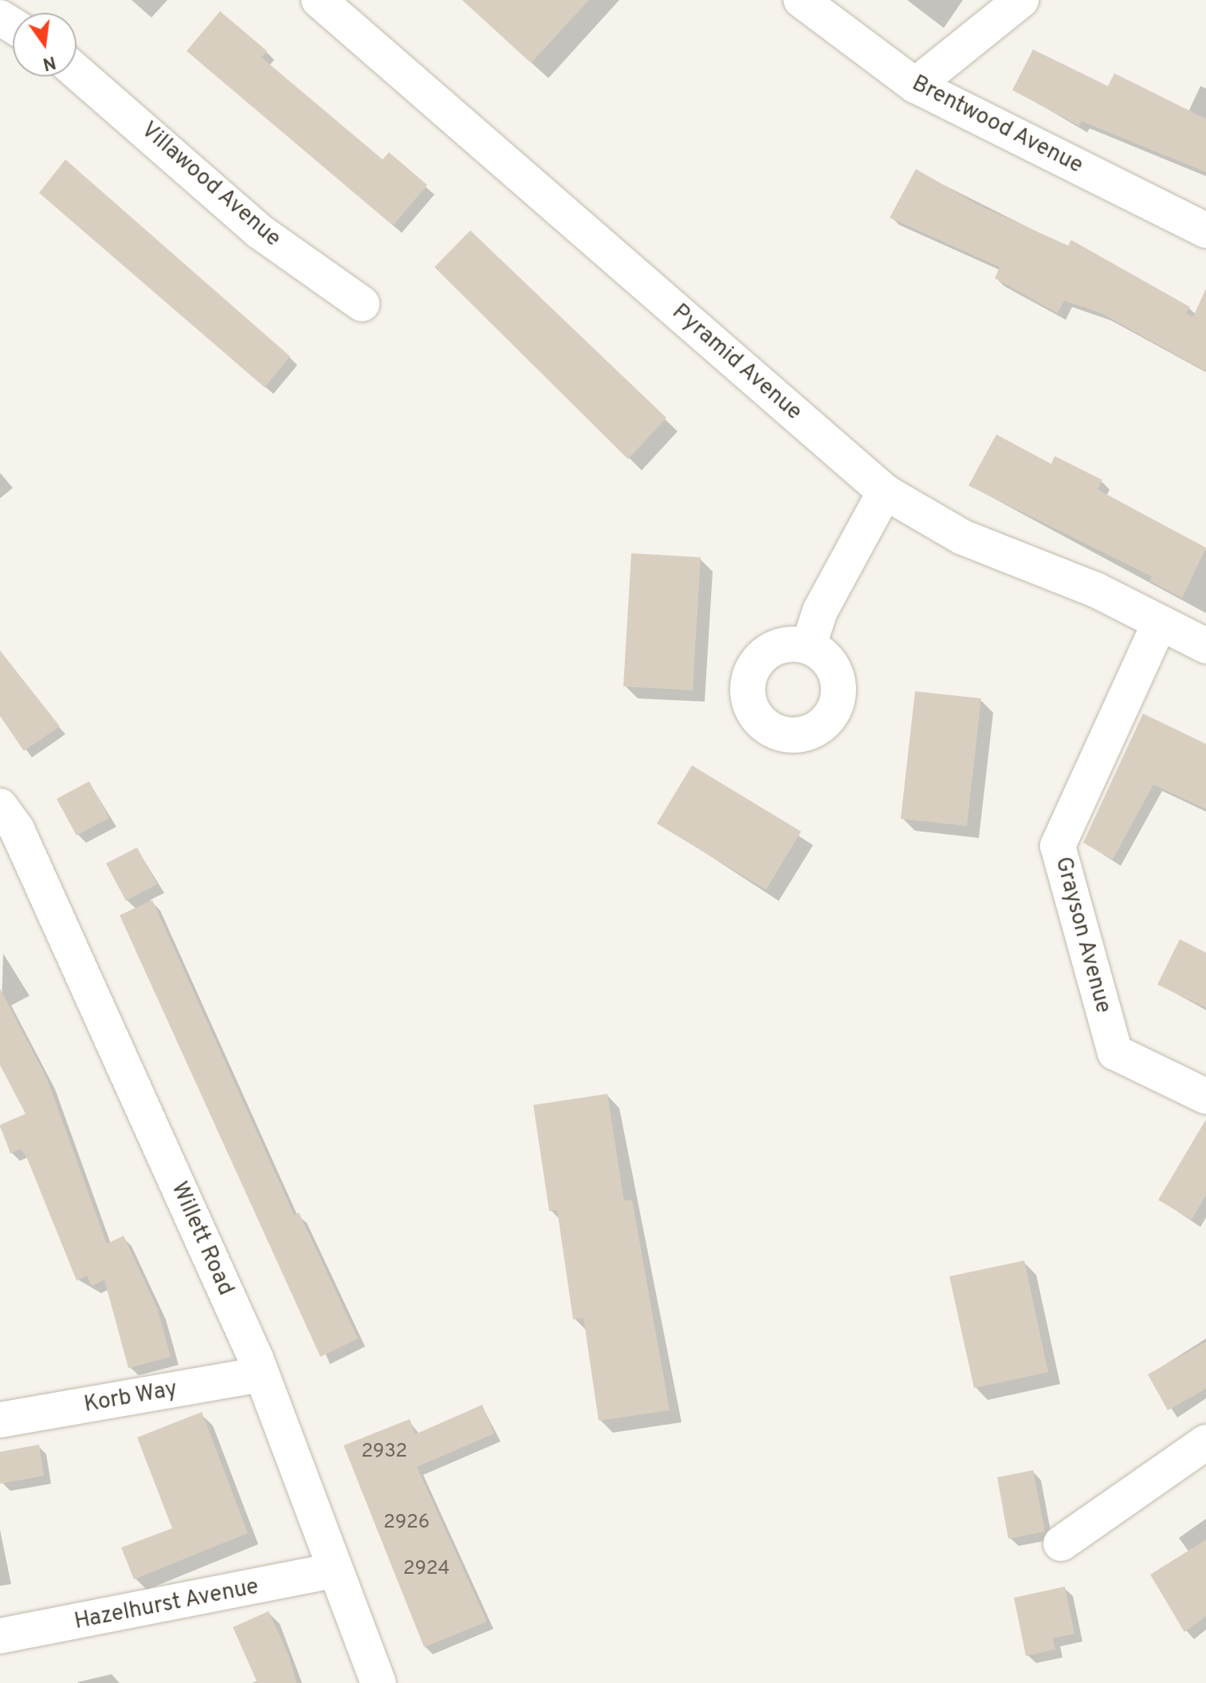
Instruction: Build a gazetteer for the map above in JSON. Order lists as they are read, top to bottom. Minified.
{"streets":{"street":["Brentwood Avenue","Villawood Avenue","Pyramid Avenue","Grayson Avenue","Willett Road","Korb Way","Hazelhurst Avenue"]},"crossings":[["Pyramid Avenue","Grayson Avenue"],["Willett Road","Korb Way"],["Willett Road","Hazelhurst Avenue"]],"house_numbers":["2932","2926","2924"],"north":"bottom"}
